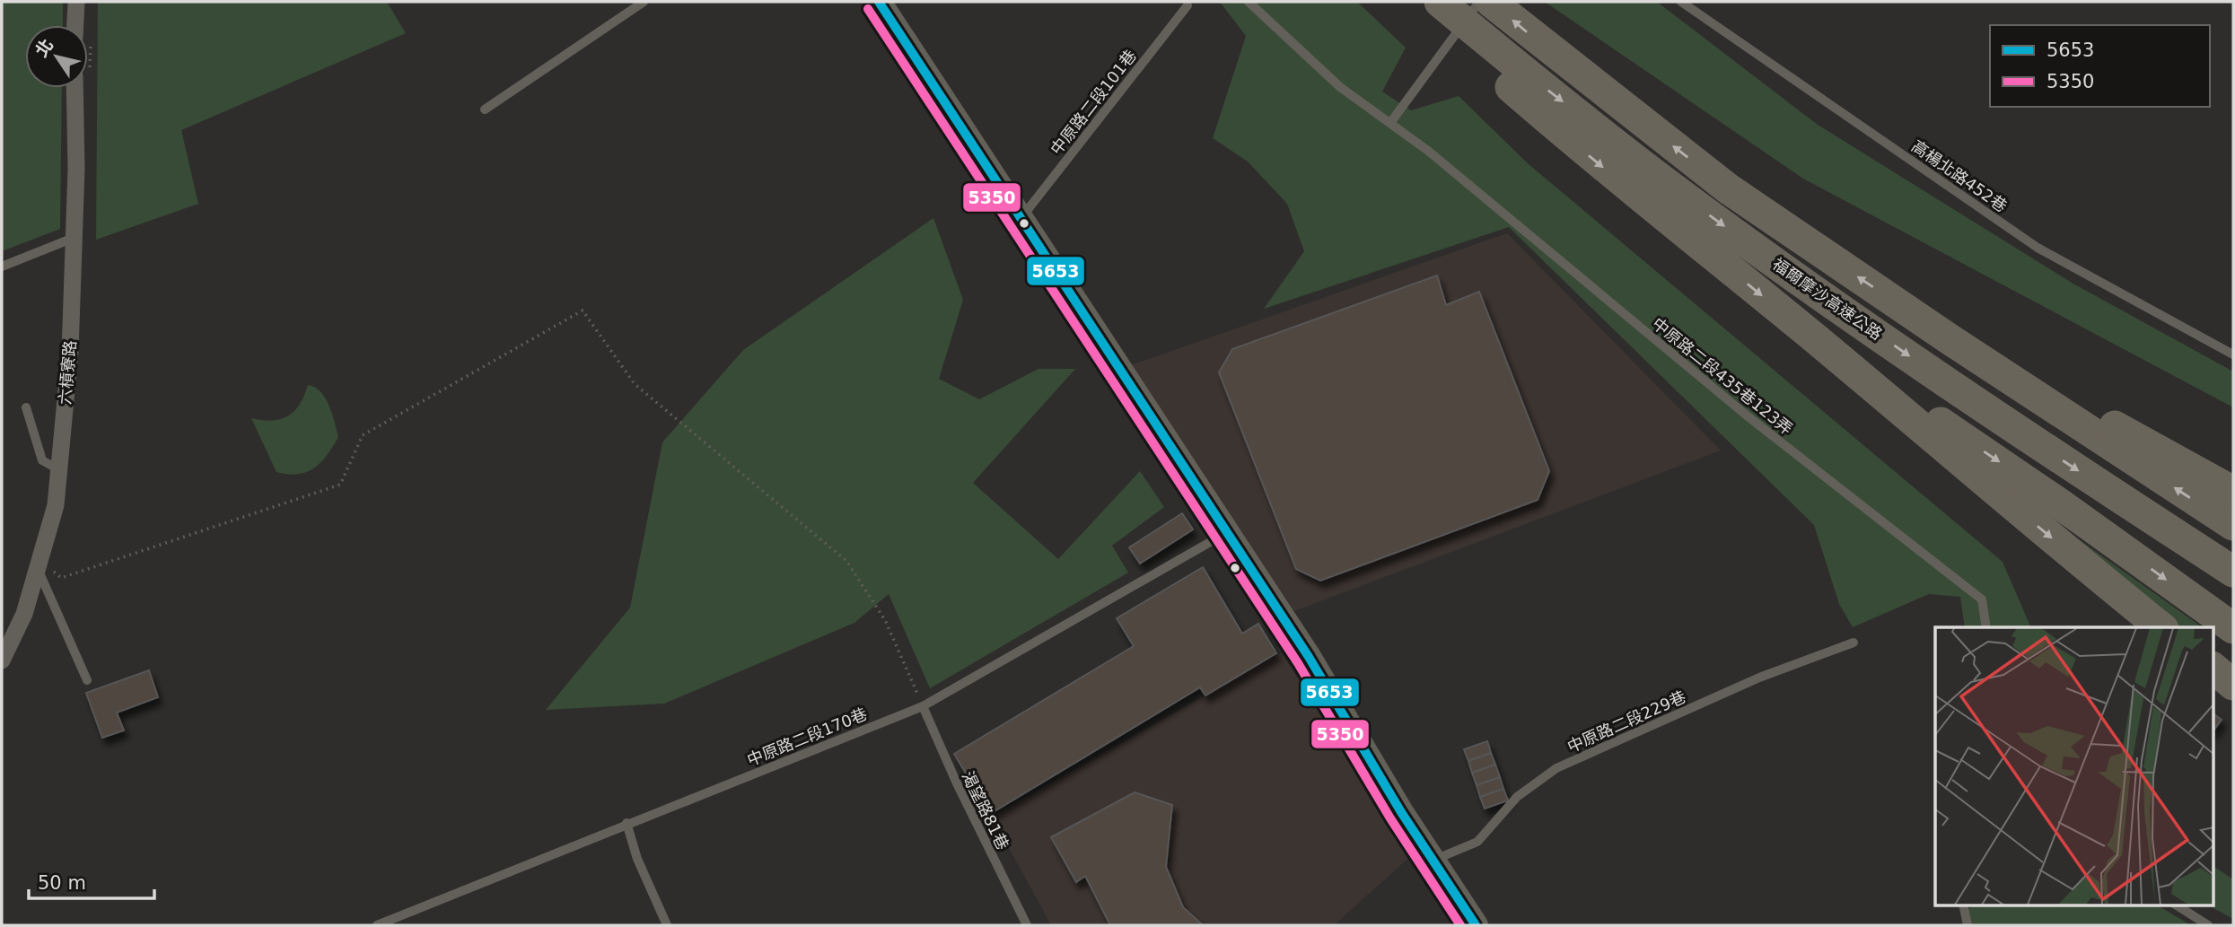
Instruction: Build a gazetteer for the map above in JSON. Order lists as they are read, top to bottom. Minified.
{"streets":{"highway":["福爾摩沙高速公路"],"street":["六槓寮路"],"lane":["中原路二段101巷","高楊北路452巷","中原路二段435巷123弄","中原路二段229巷","中原路二段170巷","渴望路81巷"]},"crossings":[["中原路二段170巷","渴望路81巷"]],"lines":["transit line 5653","transit line 5350"],"legend":["5653","5350"],"scale_bar":"50 m","north":"top left"}
